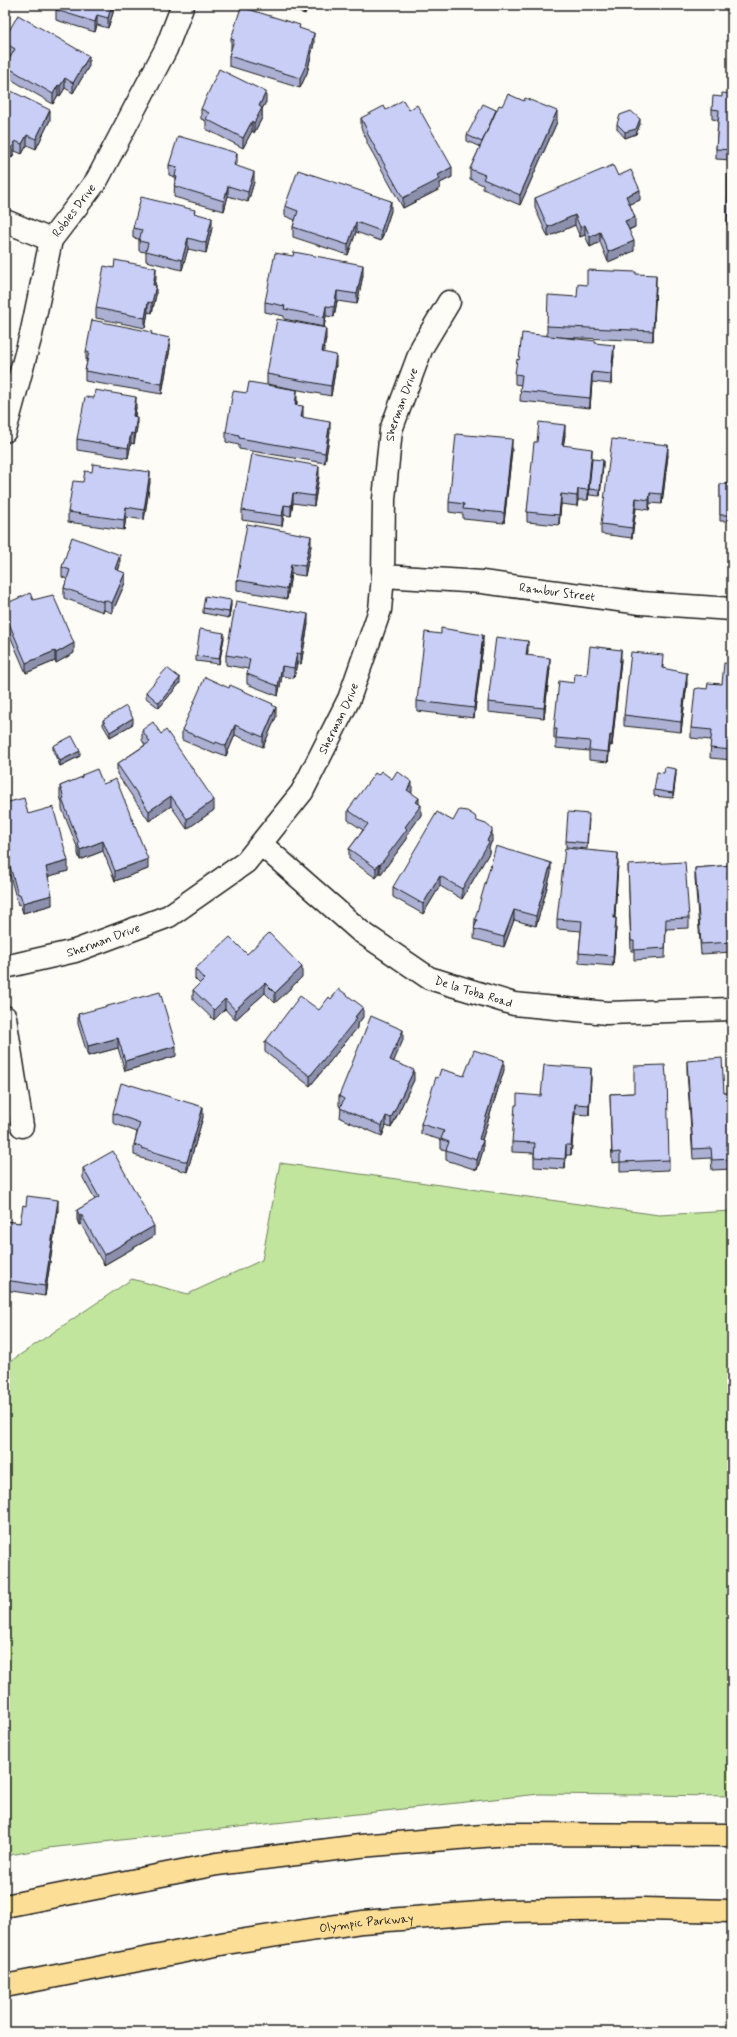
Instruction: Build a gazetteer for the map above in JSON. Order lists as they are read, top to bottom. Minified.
{"streets":{"main road":["Olympic Parkway"],"street":["Robles Drive","Sherman Drive","Rambur Street","De la Toba Road"]},"crossings":[["Sherman Drive","Rambur Street"],["Sherman Drive","De la Toba Road"]]}
